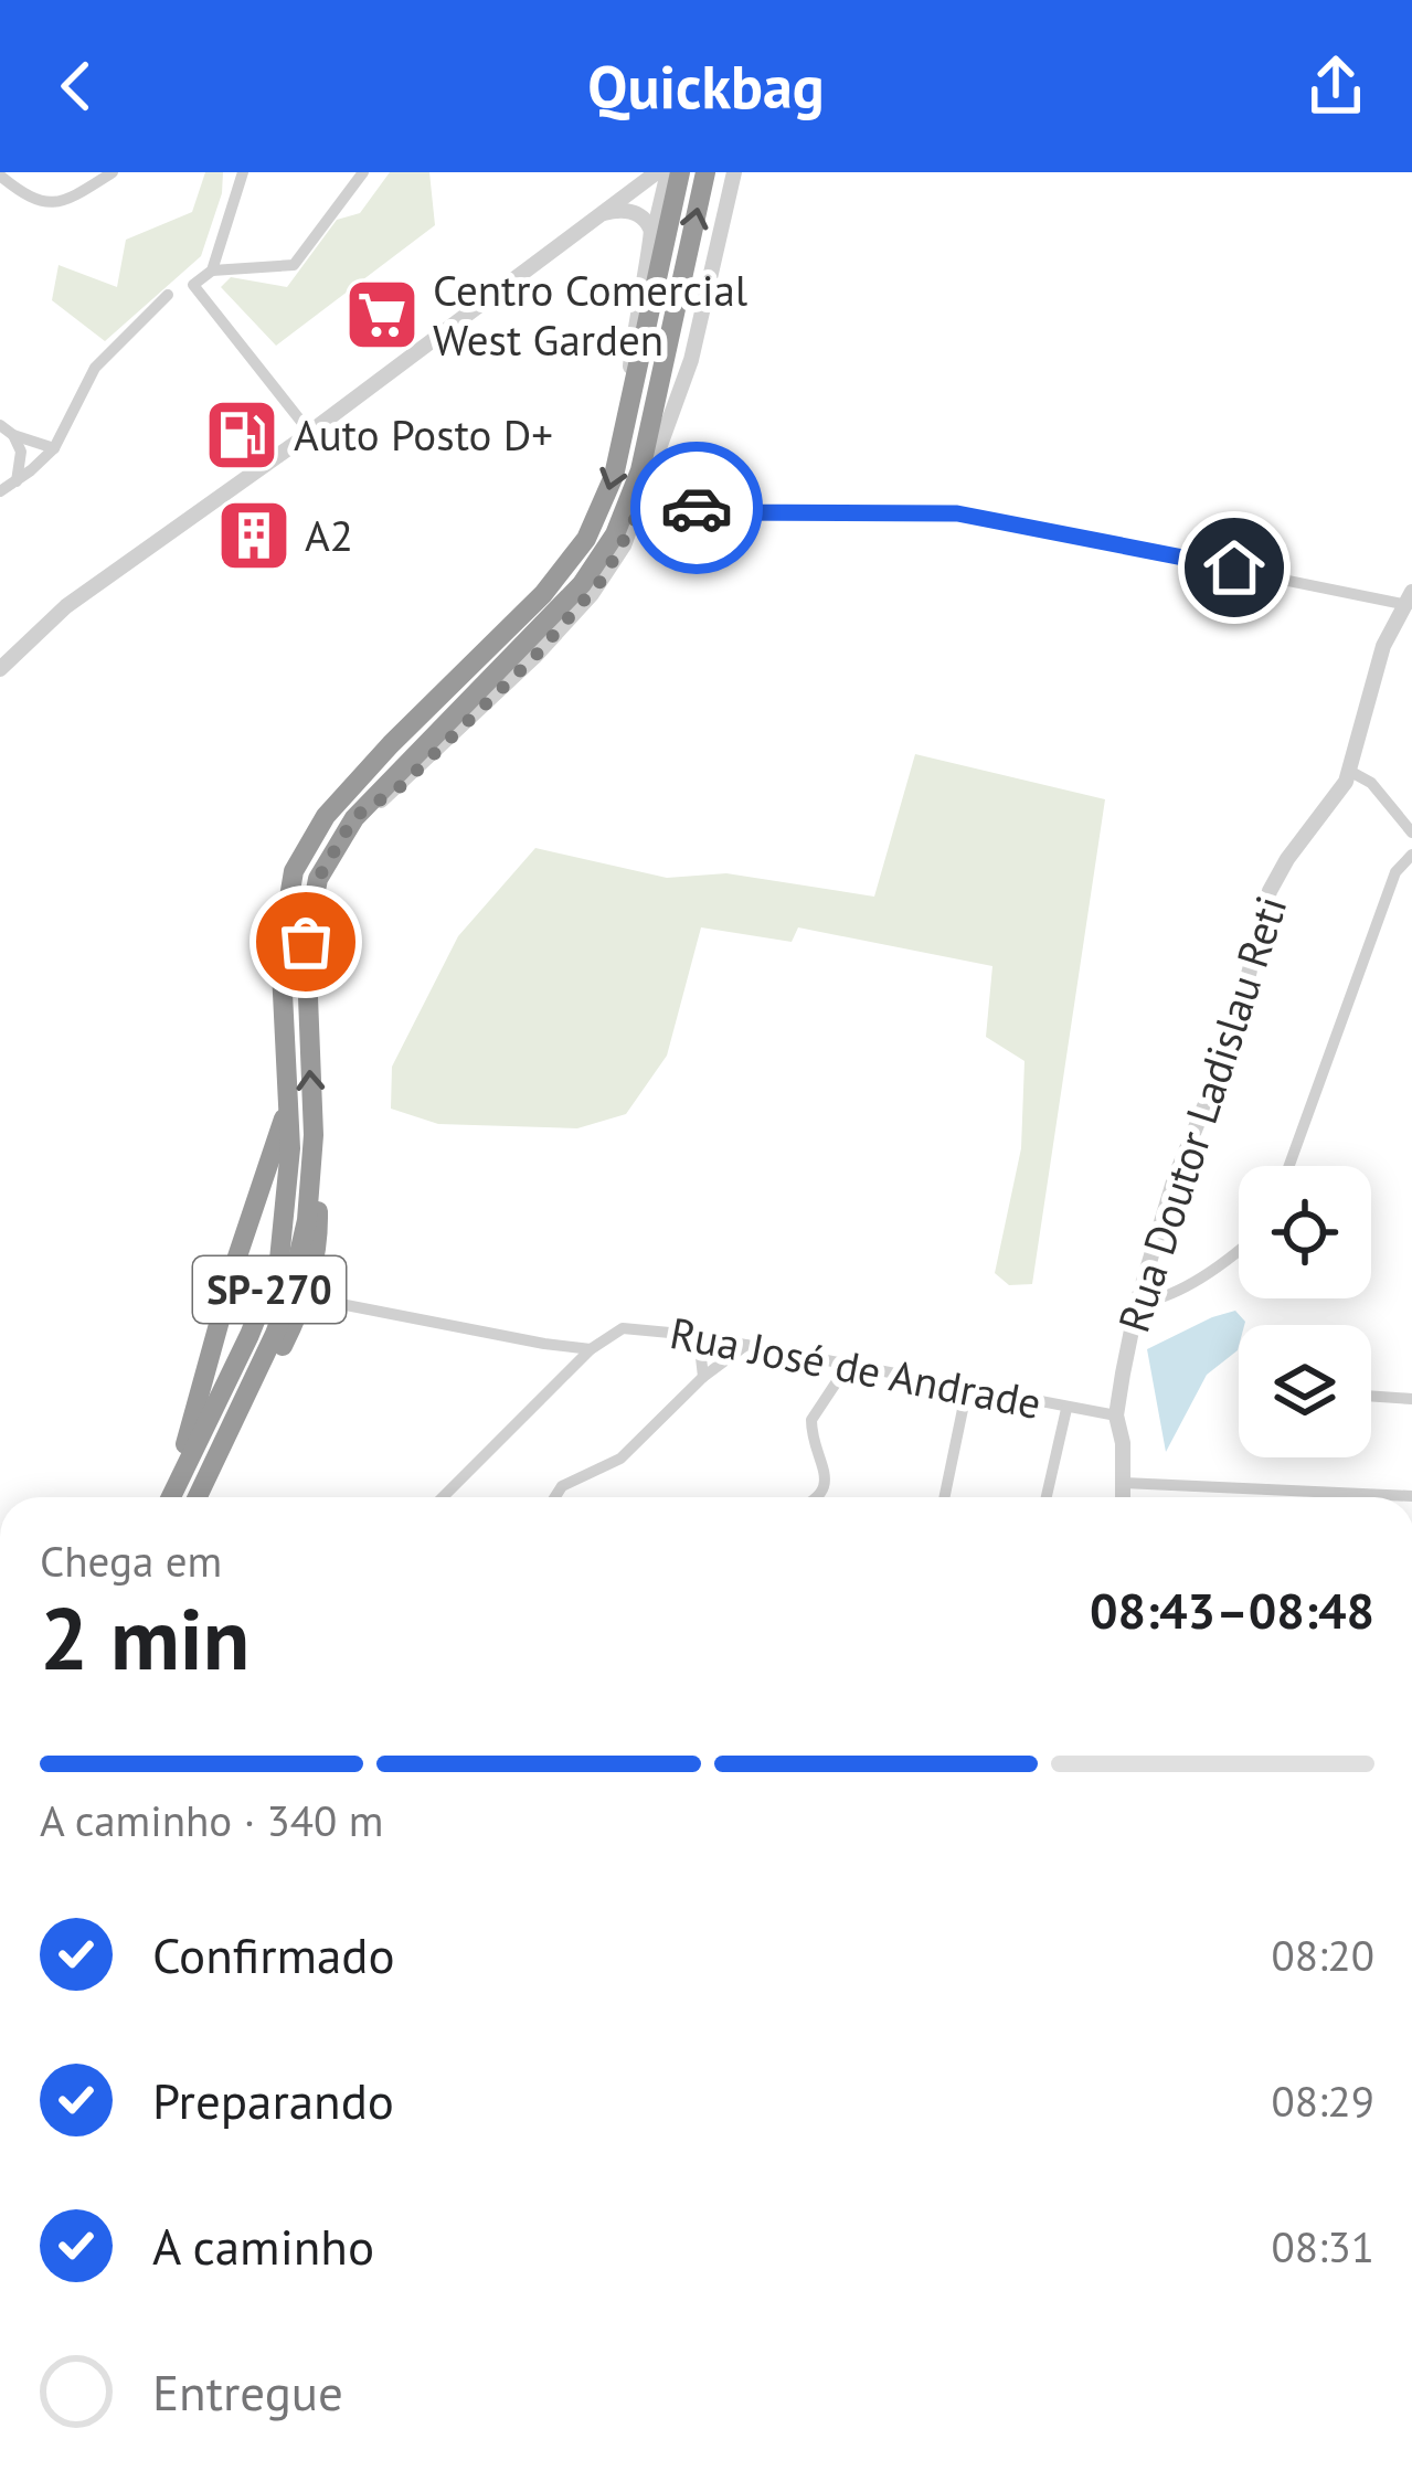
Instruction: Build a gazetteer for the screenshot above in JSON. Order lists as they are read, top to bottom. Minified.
{"streets":{"highway":["SP-270"],"street":["Rua Doutor Ladislau Reti","Rua José de Andrade"]},"crossings":[["Rua Doutor Ladislau Reti","Rua José de Andrade"]],"places":{"supermarket":["Centro Comercial West Garden"],"fuel station":["Auto Posto D+"],"building":["A2"]},"page":{"header":"Quickbag","heading":["2 min","Chega em","08:43–08:48"],"bar":"A caminho · 340 m","list":[["Confirmado","08:20"],["Preparando","08:29"],["A caminho","08:31"],"Entregue"]}}
